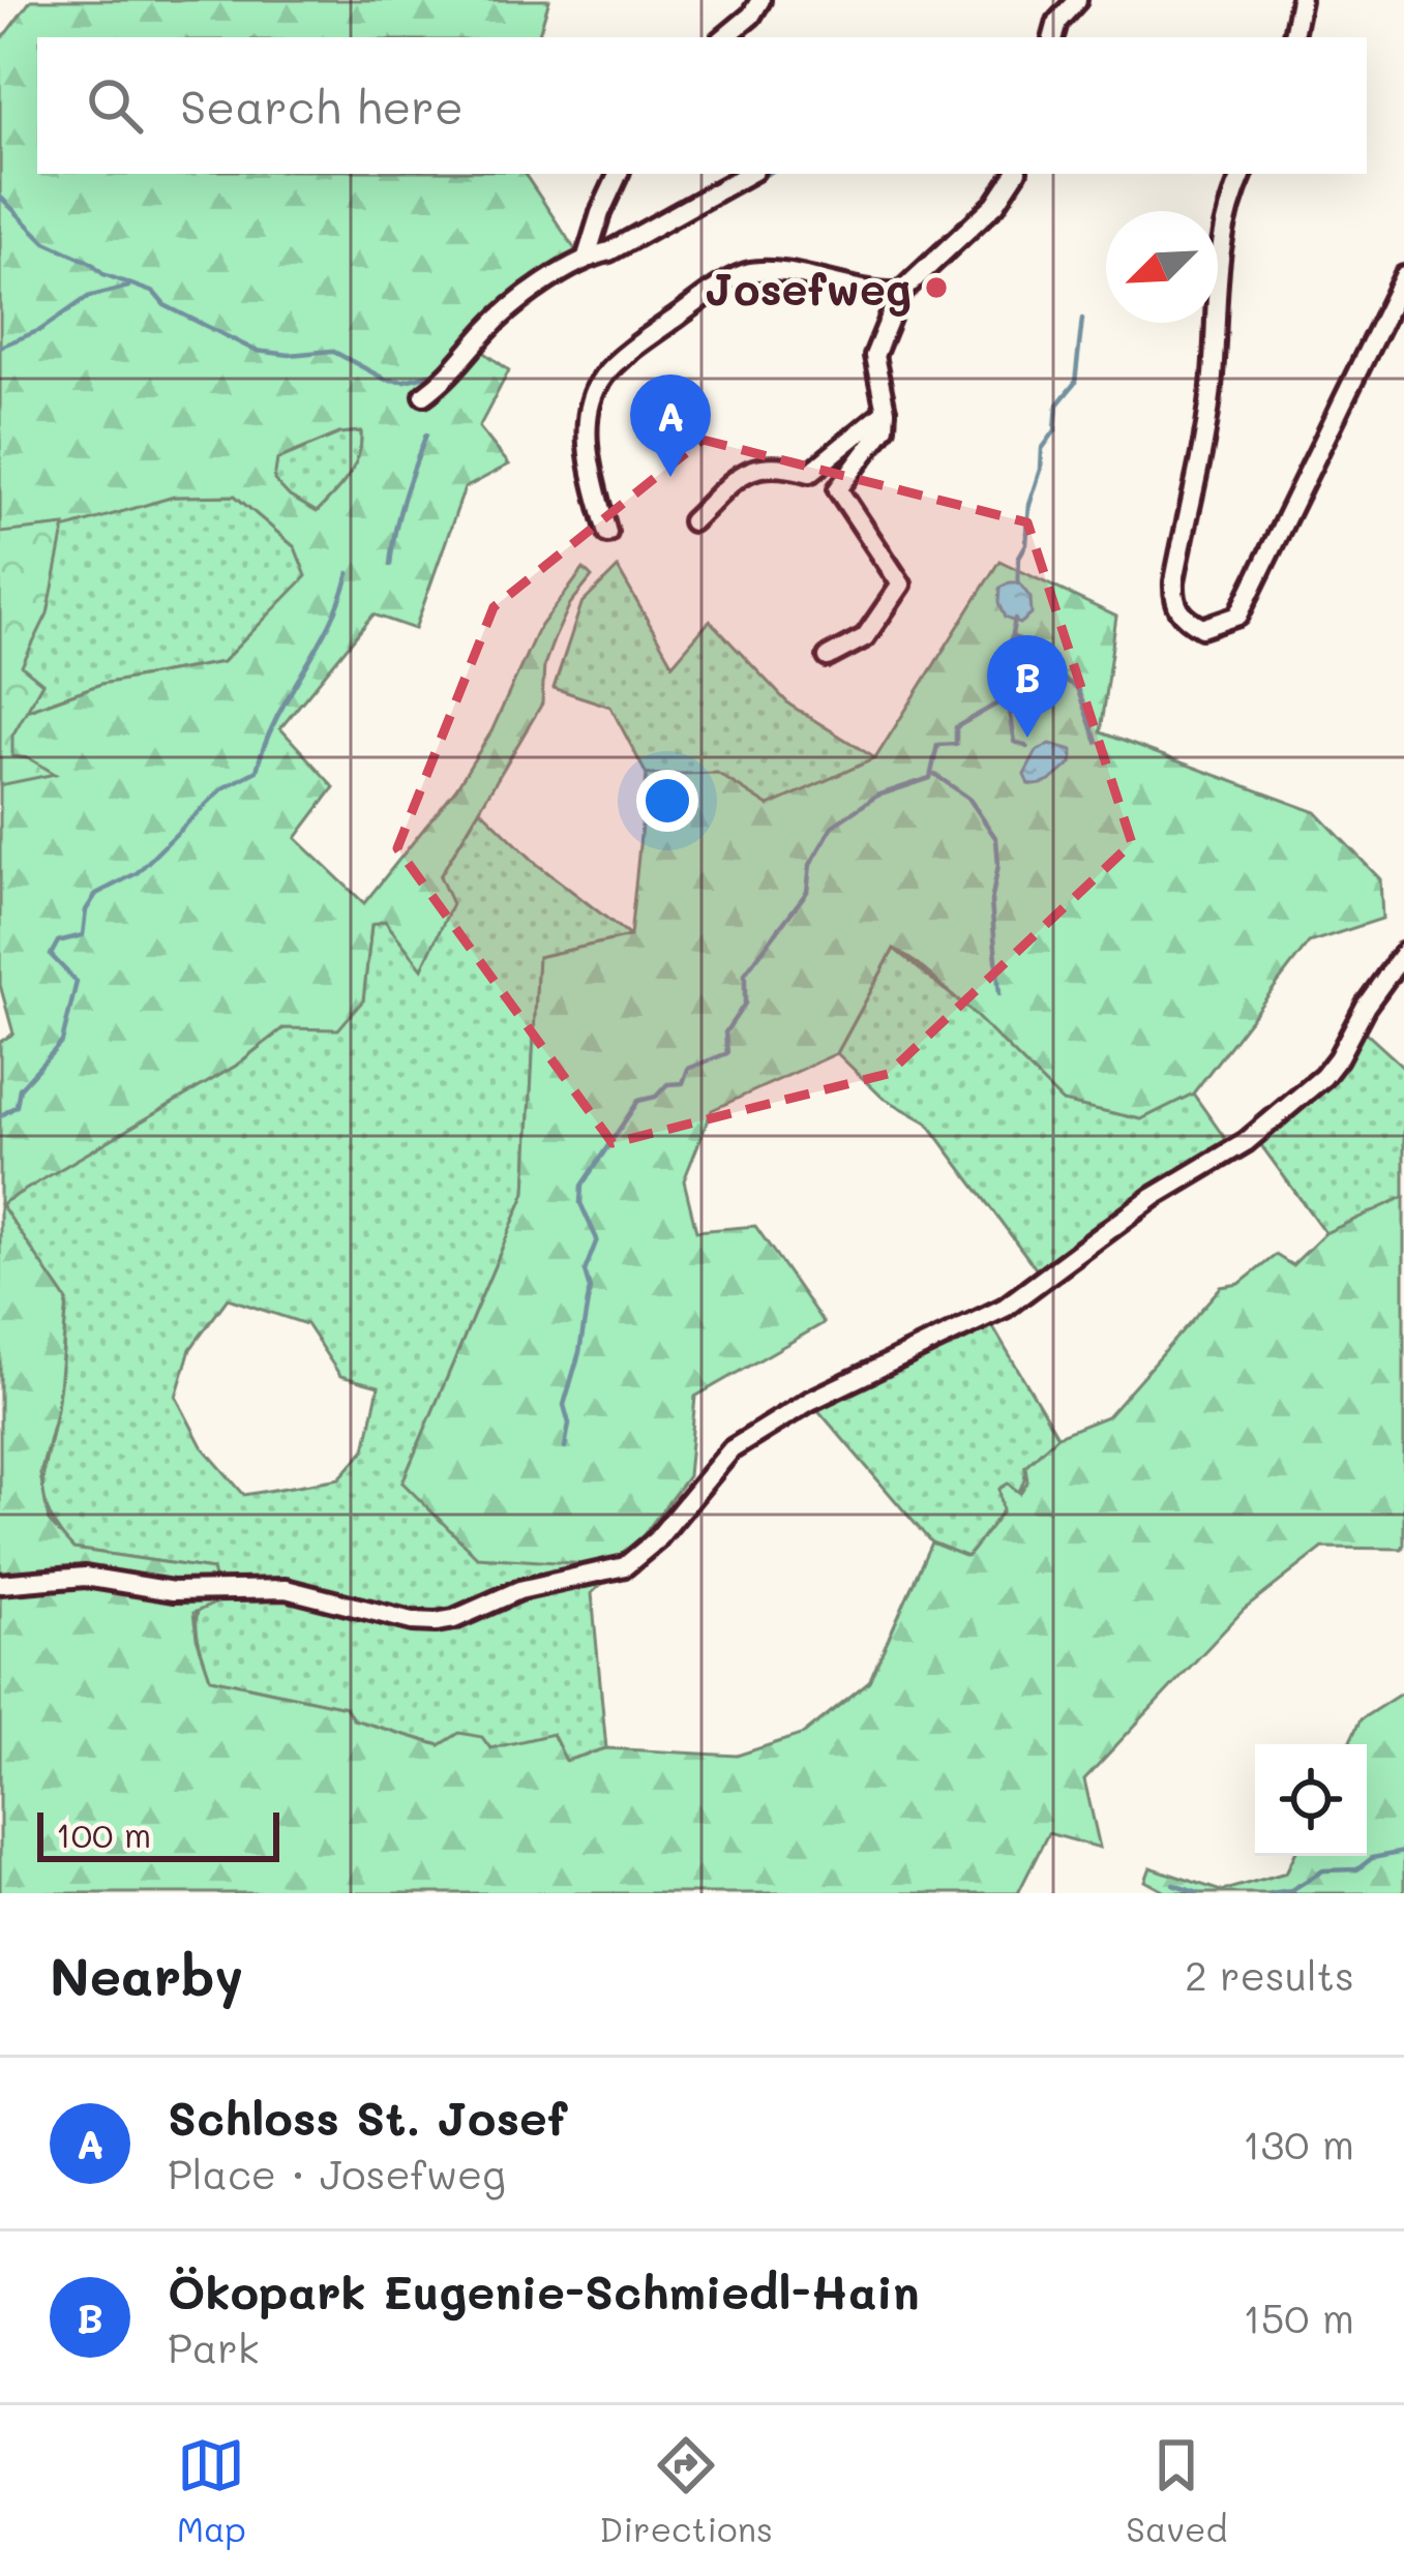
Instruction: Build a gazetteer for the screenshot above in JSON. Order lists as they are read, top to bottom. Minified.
{"places":["Josefweg"],"scale_bar":"100 m","north":"bottom left","page":{"search":"Search here","pins":["A","B"],"scale":"100 m","heading":["Nearby","2 results"],"list":[{"mark":"A","name":"Schloss St. Josef","note":"Place · Josefweg","value":"130 m"},{"mark":"B","name":"Ökopark Eugenie-Schmiedl-Hain","note":"Park","value":"150 m"}],"nav":["Map","Directions","Saved"]}}
